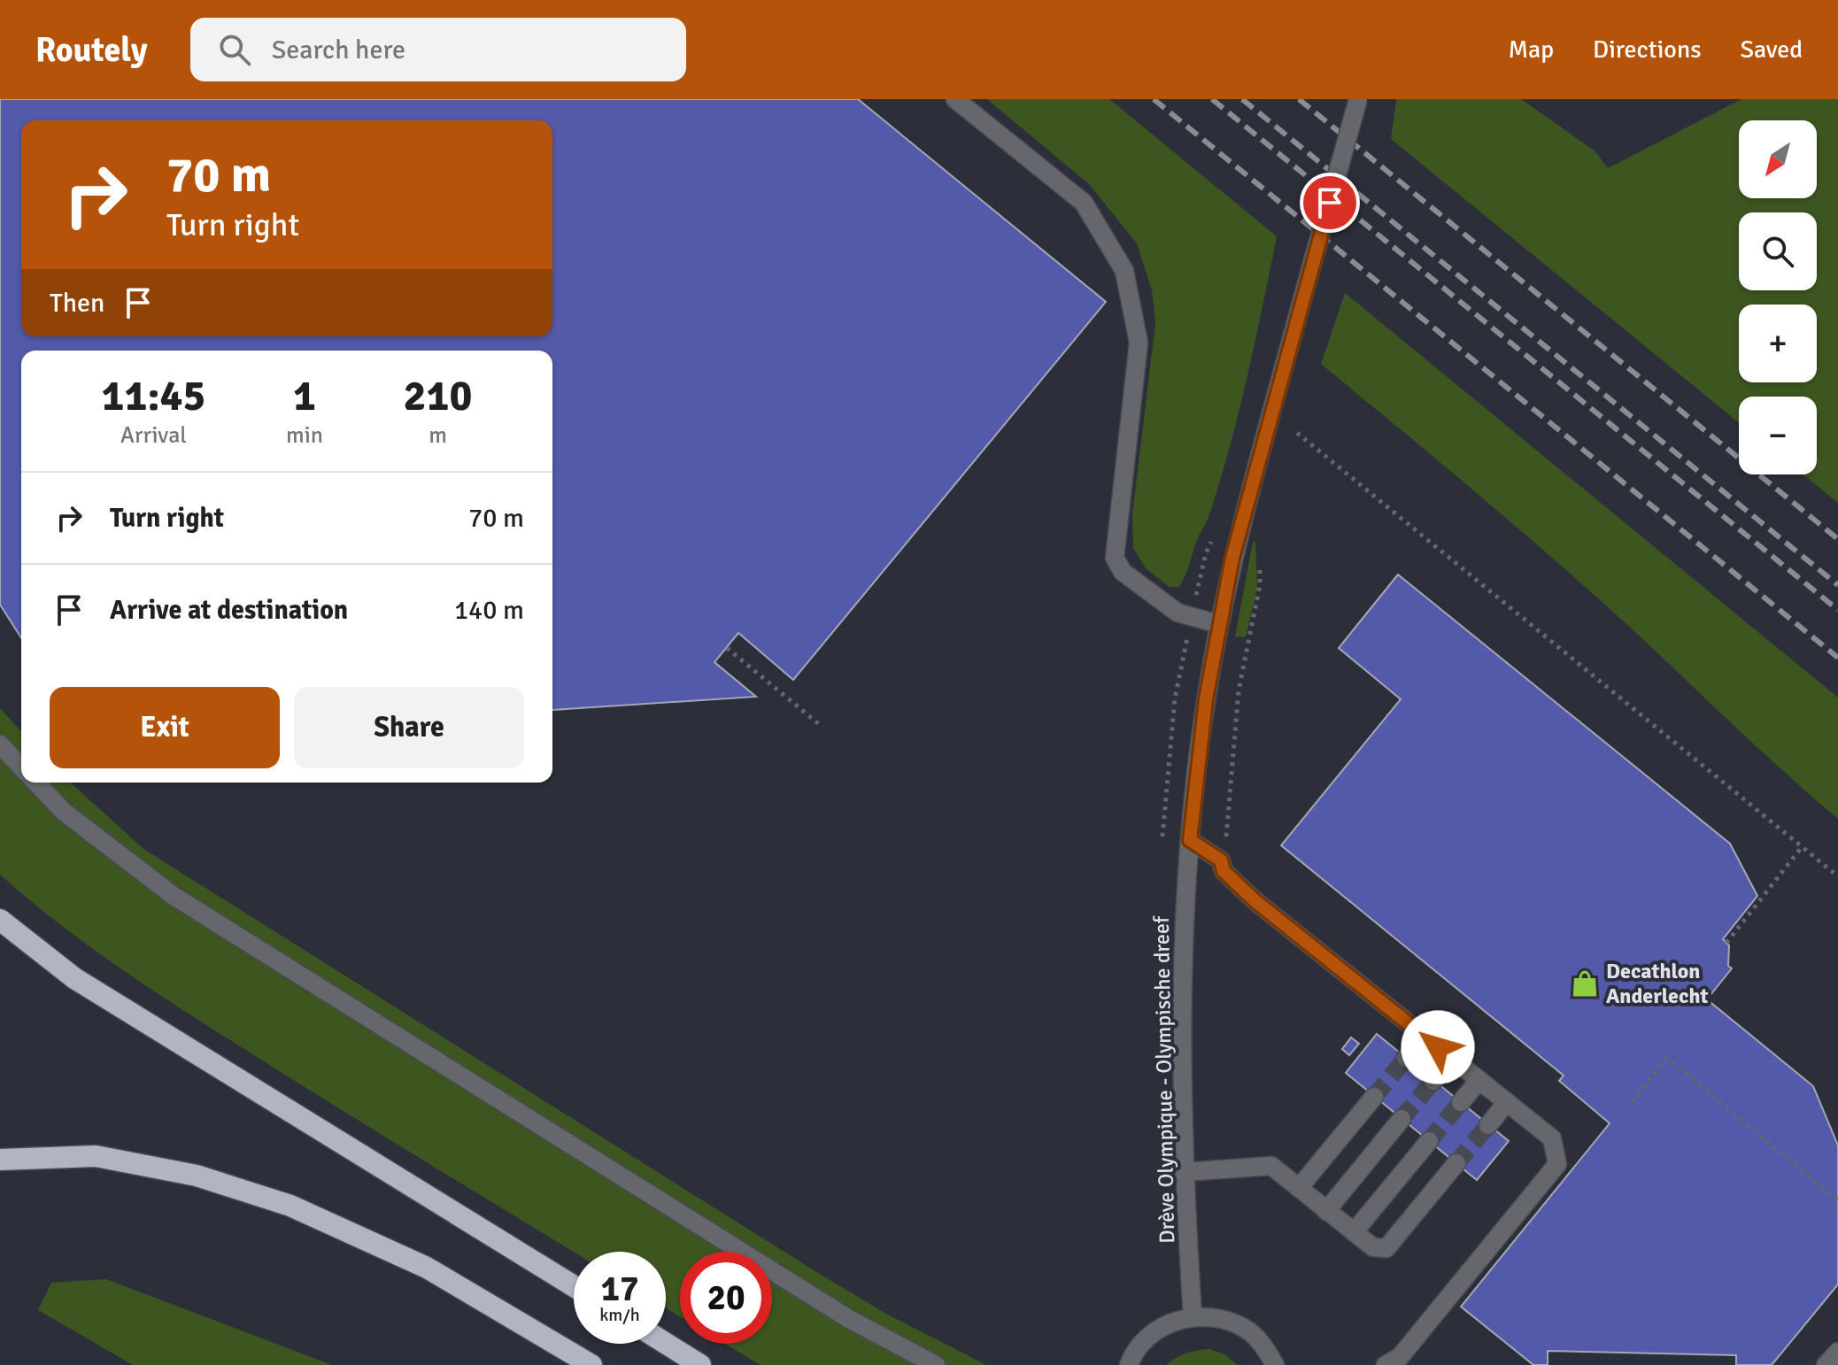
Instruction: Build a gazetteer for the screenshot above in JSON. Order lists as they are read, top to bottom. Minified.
{"streets":{"street":["Drève Olympique - Olympische dreef"]},"places":{"shop":["Decathlon Anderlecht"]},"north":"bottom left","page":{"header":"Routely","search":"Search here","nav":["Map","Directions","Saved"],"map_buttons":["+","−"],"turn":["70 m","Turn right"],"then":"Then","eta":["11:45","Arrival","1","min","210","m"],"list":[{"name":"Turn right","value":"70 m"},{"name":"Arrive at destination","value":"140 m"}],"buttons":["Exit","Share"],"speed":"17 km/h","limit":"20"}}
